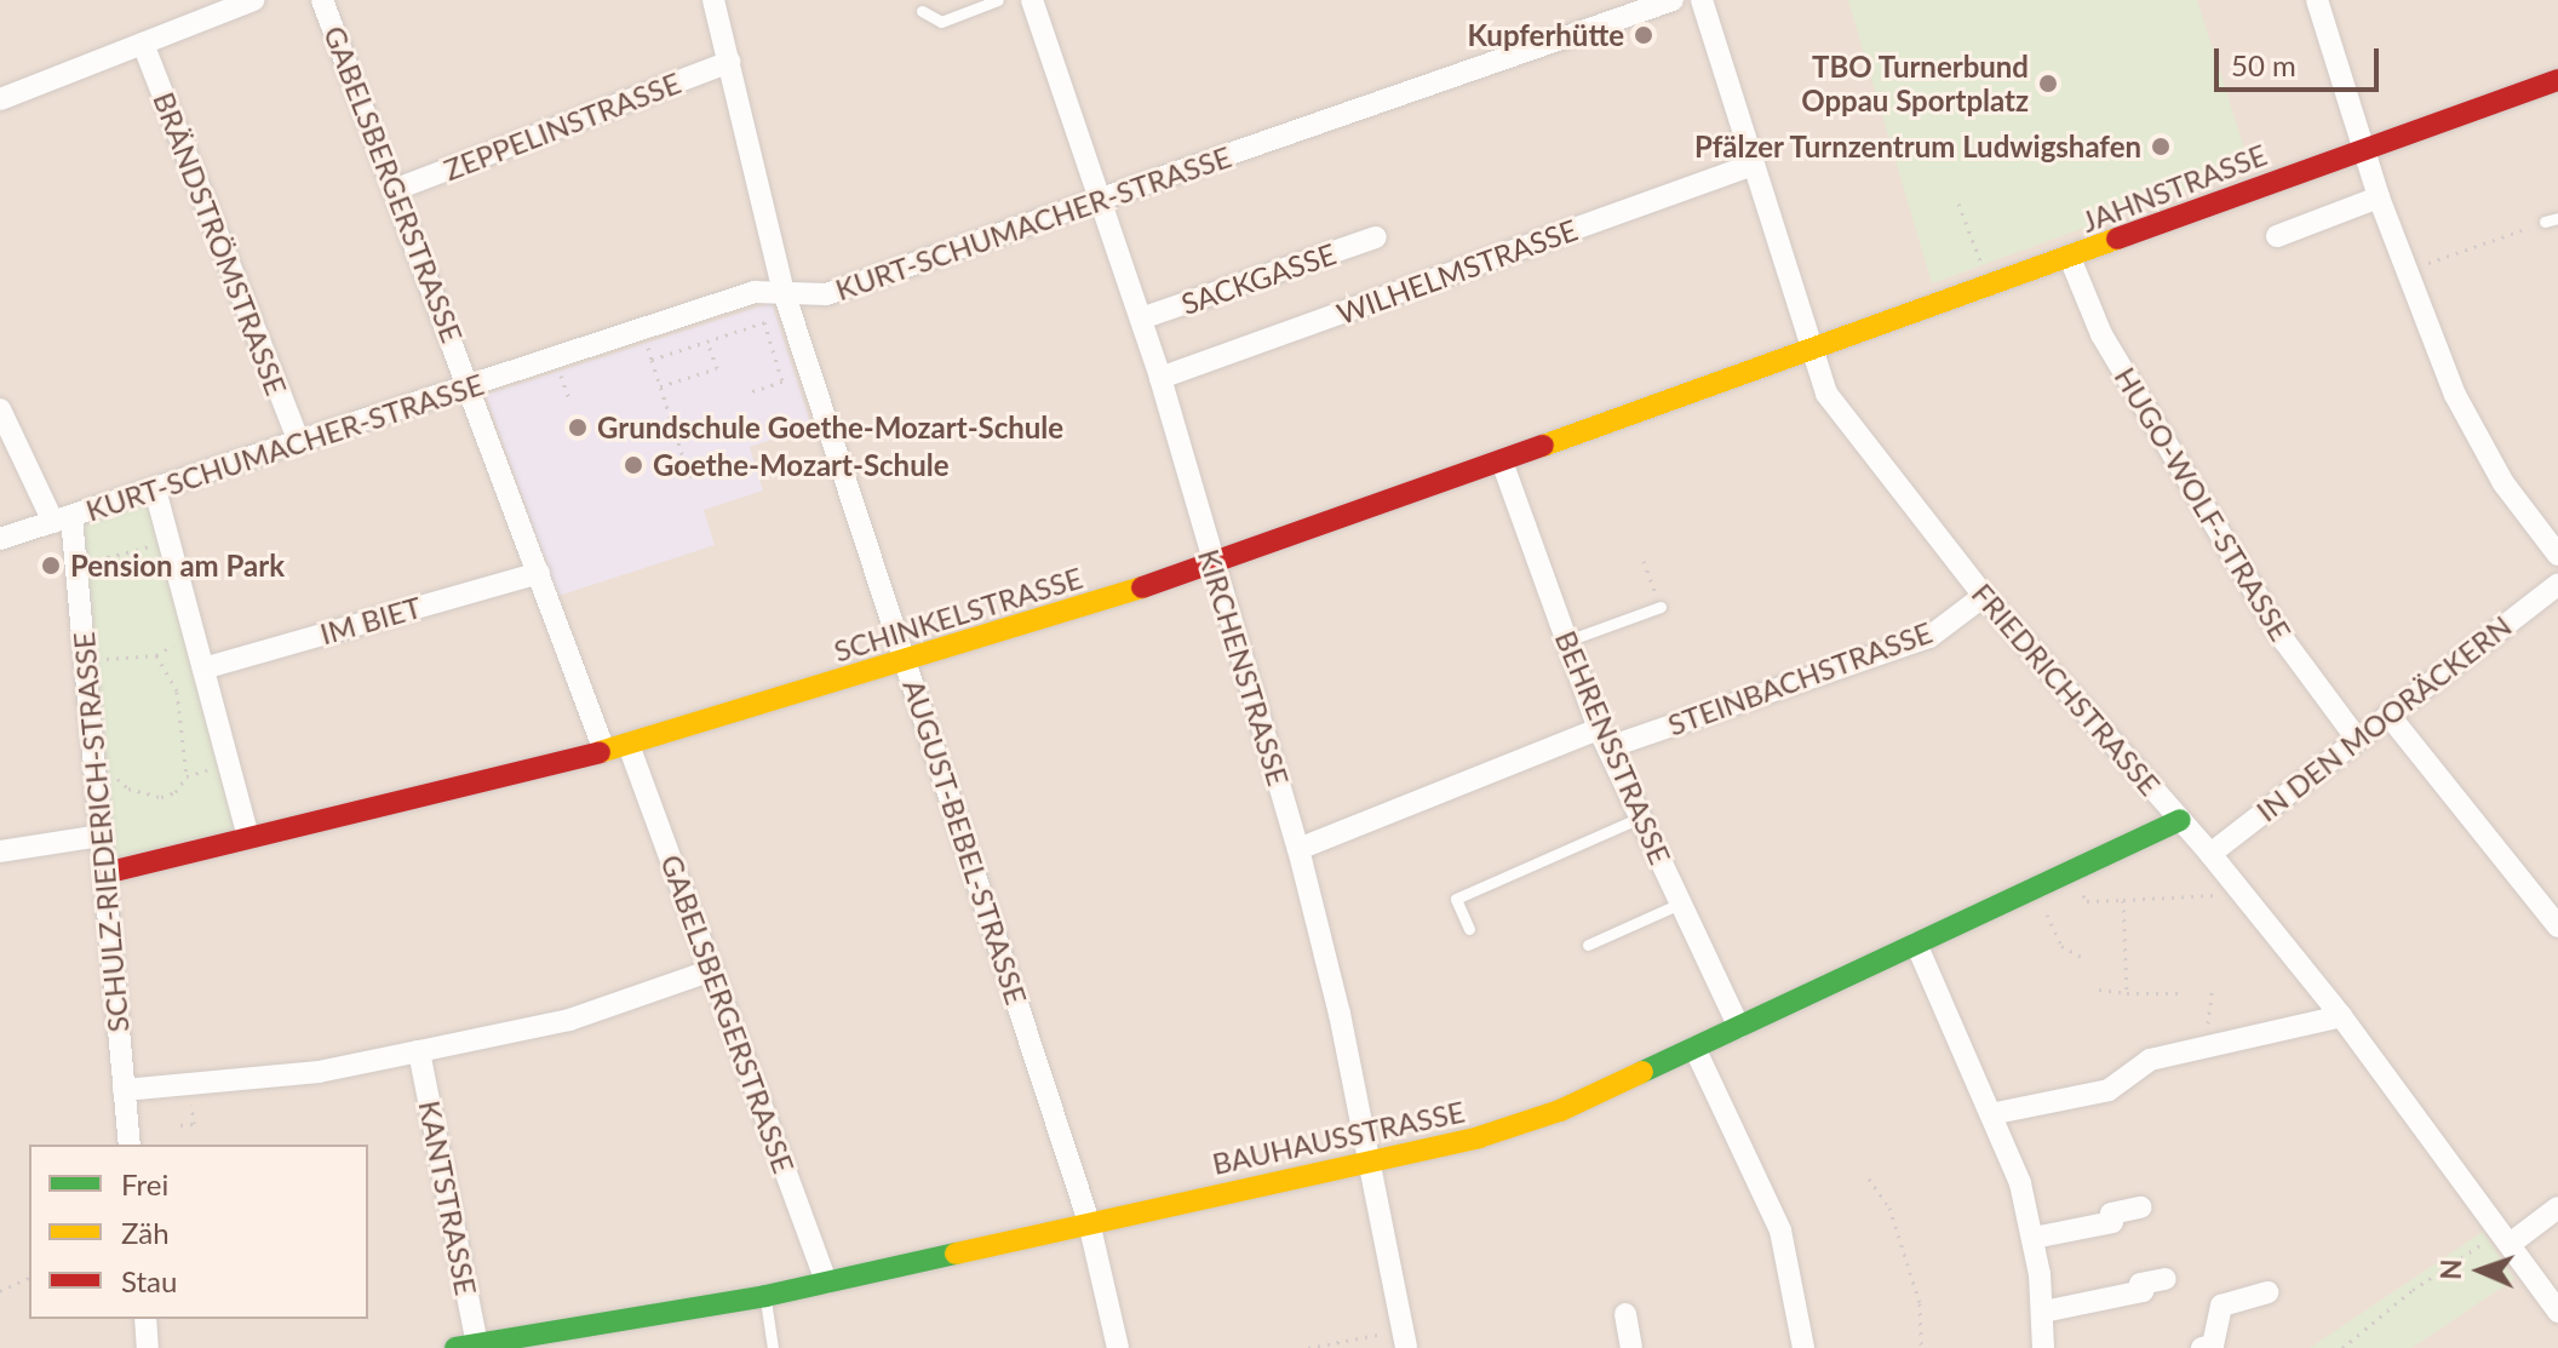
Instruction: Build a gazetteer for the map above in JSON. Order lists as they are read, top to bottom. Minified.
{"streets":{"street":["ZEPPELINSTRASSE","GABELSBERGERSTRASSE","JAHNSTRASSE","KURT-SCHUMACHER-STRASSE","BRÄNDSTRÖMSTRASSE","WILHELMSTRASSE","SACKGASSE","HUGO-WOLF-STRASSE","SCHINKELSTRASSE","IM BIET","KIRCHENSTRASSE","STEINBACHSTRASSE","FRIEDRICHSTRASSE","IN DEN MOORÄCKERN","BEHRENSSTRASSE","SCHULZ-RIEDERICH-STRASSE","AUGUST-BEBEL-STRASSE","BAUHAUSSTRASSE","KANTSTRASSE"]},"crossings":[["ZEPPELINSTRASSE","GABELSBERGERSTRASSE"],["ZEPPELINSTRASSE","AUGUST-BEBEL-STRASSE"],["GABELSBERGERSTRASSE","KURT-SCHUMACHER-STRASSE"],["GABELSBERGERSTRASSE","SCHINKELSTRASSE"],["GABELSBERGERSTRASSE","IM BIET"],["GABELSBERGERSTRASSE","BAUHAUSSTRASSE"],["JAHNSTRASSE","HUGO-WOLF-STRASSE"],["JAHNSTRASSE","SCHINKELSTRASSE"],["JAHNSTRASSE","FRIEDRICHSTRASSE"],["KURT-SCHUMACHER-STRASSE","BRÄNDSTRÖMSTRASSE"],["KURT-SCHUMACHER-STRASSE","KIRCHENSTRASSE"],["KURT-SCHUMACHER-STRASSE","SCHULZ-RIEDERICH-STRASSE"],["KURT-SCHUMACHER-STRASSE","AUGUST-BEBEL-STRASSE"],["WILHELMSTRASSE","KIRCHENSTRASSE"],["WILHELMSTRASSE","FRIEDRICHSTRASSE"],["SACKGASSE","KIRCHENSTRASSE"],["HUGO-WOLF-STRASSE","IN DEN MOORÄCKERN"],["SCHINKELSTRASSE","KIRCHENSTRASSE"],["SCHINKELSTRASSE","FRIEDRICHSTRASSE"],["SCHINKELSTRASSE","BEHRENSSTRASSE"],["SCHINKELSTRASSE","SCHULZ-RIEDERICH-STRASSE"],["SCHINKELSTRASSE","AUGUST-BEBEL-STRASSE"],["KIRCHENSTRASSE","STEINBACHSTRASSE"],["KIRCHENSTRASSE","BAUHAUSSTRASSE"],["STEINBACHSTRASSE","FRIEDRICHSTRASSE"],["STEINBACHSTRASSE","BEHRENSSTRASSE"],["FRIEDRICHSTRASSE","IN DEN MOORÄCKERN"],["FRIEDRICHSTRASSE","BAUHAUSSTRASSE"],["BEHRENSSTRASSE","BAUHAUSSTRASSE"],["AUGUST-BEBEL-STRASSE","BAUHAUSSTRASSE"],["BAUHAUSSTRASSE","KANTSTRASSE"]],"places":["Kupferhütte","TBO Turnerbund Oppau Sportplatz","Pfälzer Turnzentrum Ludwigshafen","Grundschule Goethe-Mozart-Schule","Goethe-Mozart-Schule","Pension am Park"],"legend":["Frei","Zäh","Stau"],"scale_bar":"50 m","north":"left"}
